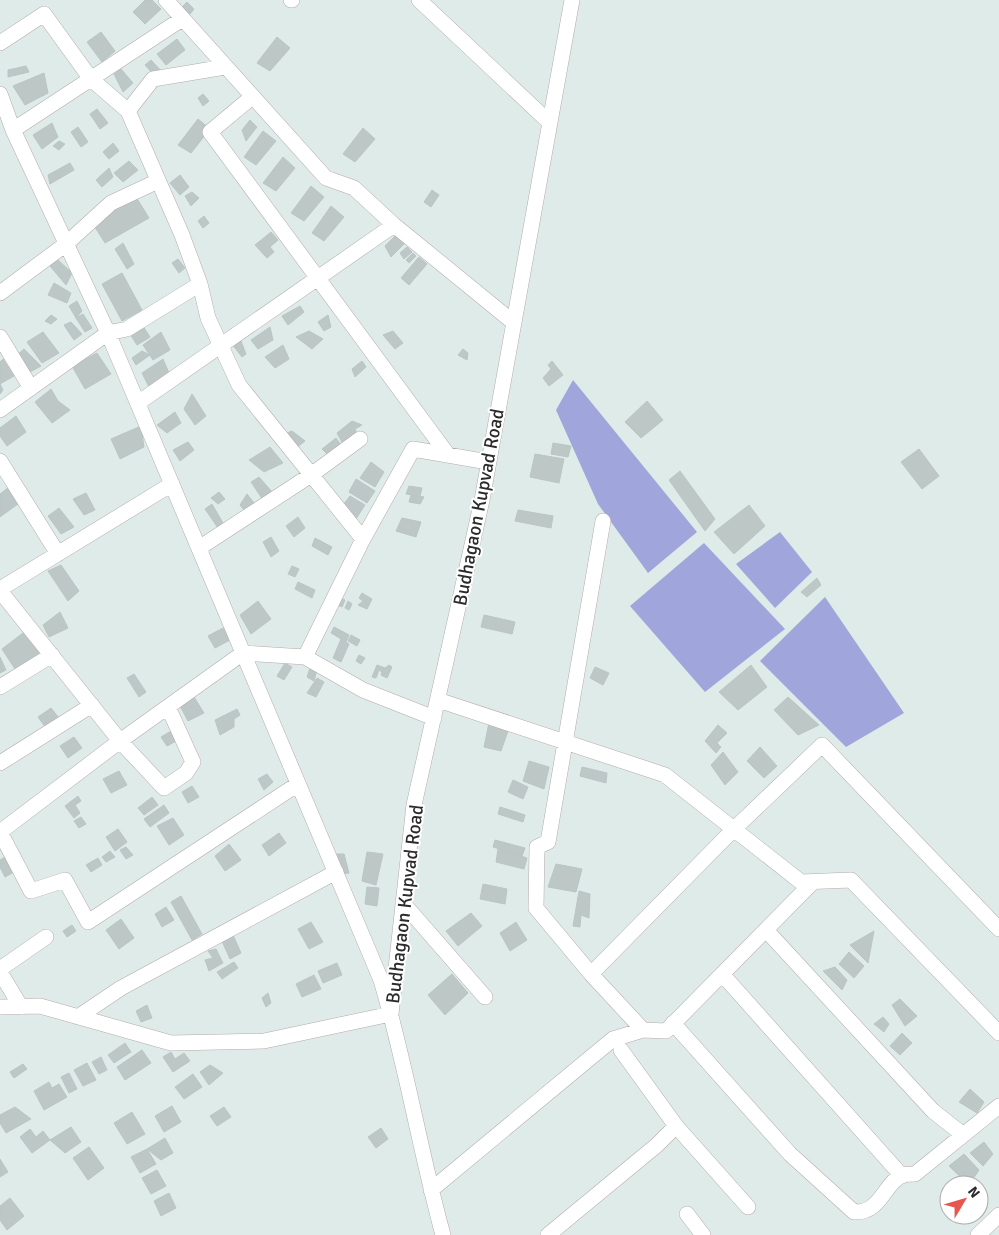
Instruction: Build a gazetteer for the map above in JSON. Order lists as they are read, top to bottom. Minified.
{"streets":{"street":["Budhagaon Kupvad Road"]},"north":"top right"}
